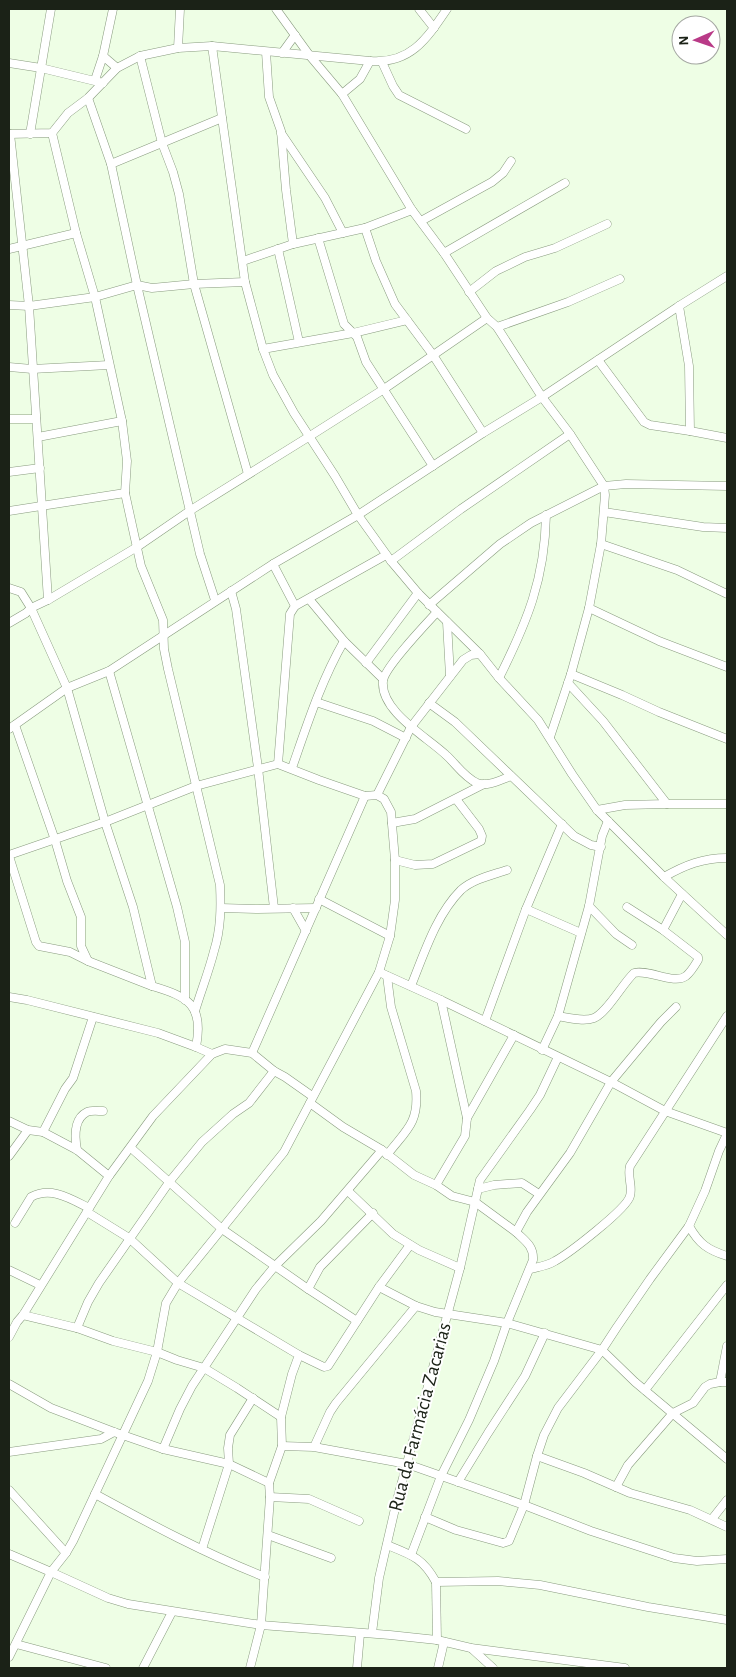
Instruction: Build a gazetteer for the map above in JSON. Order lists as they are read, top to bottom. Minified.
{"streets":{"street":["Rua da Farmácia Zacarias"]},"north":"left"}
